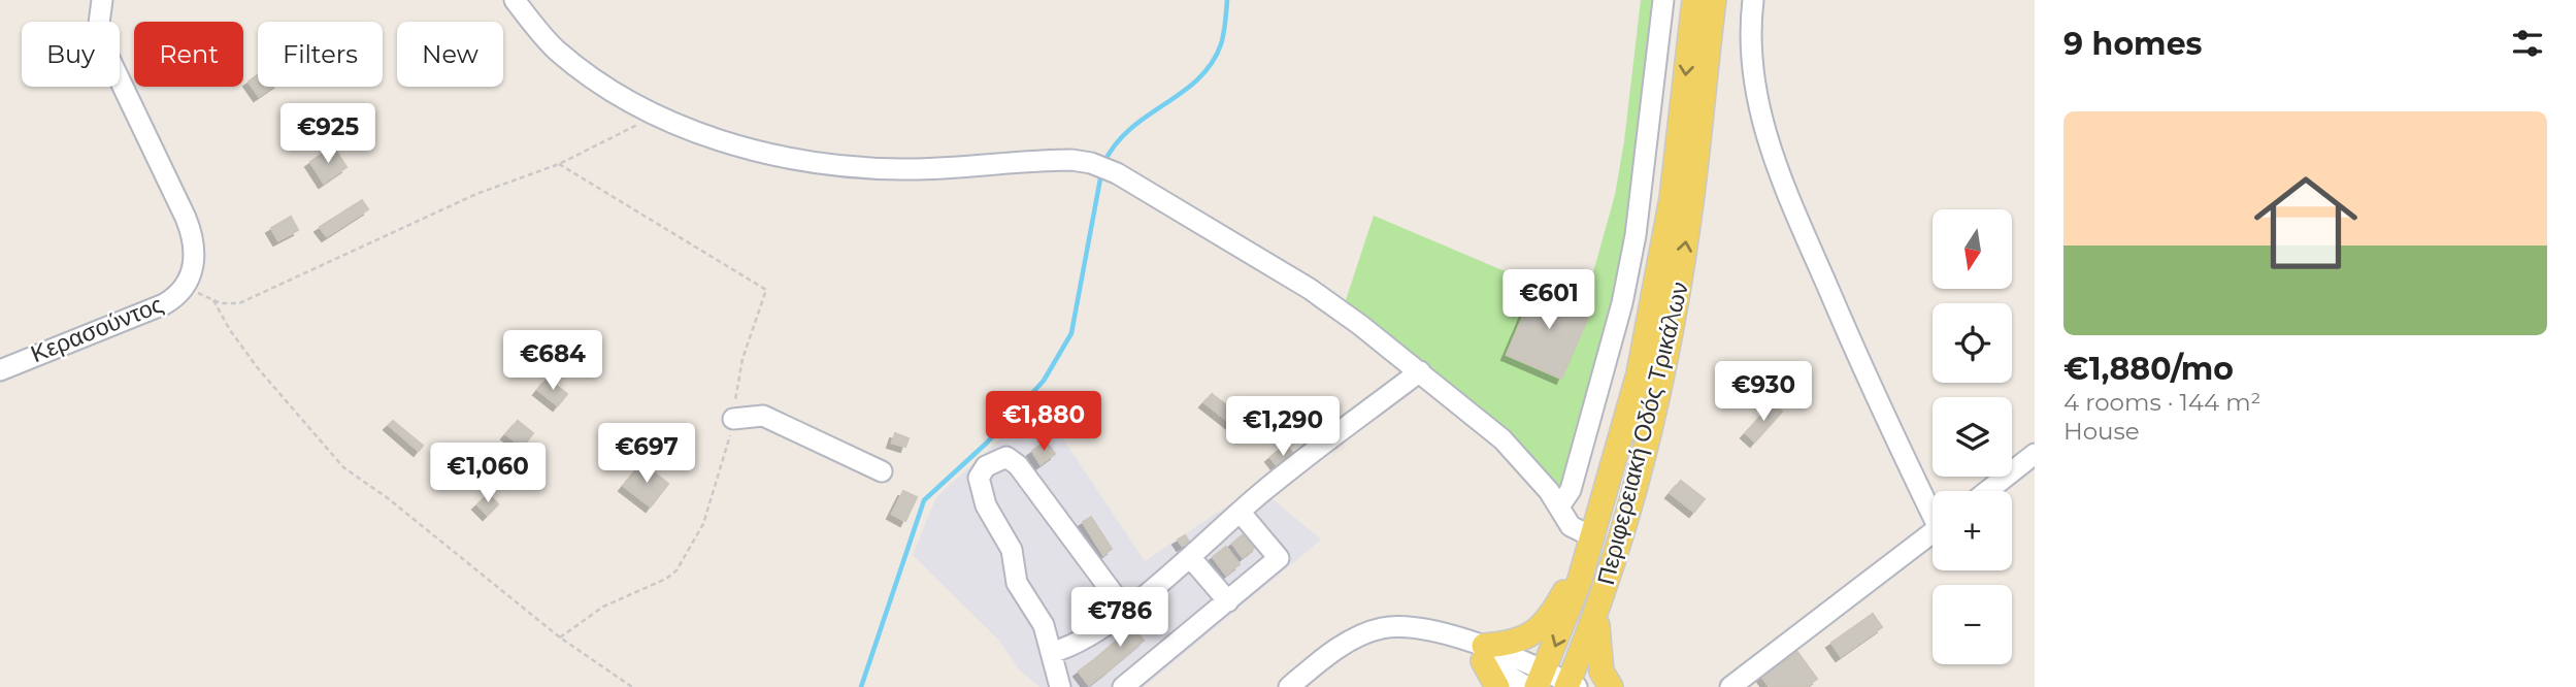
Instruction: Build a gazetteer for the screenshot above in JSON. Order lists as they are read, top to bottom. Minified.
{"streets":{"main road":["Περιφερειακή Οδός Τρικάλων"],"street":["Κερασούντος"]},"north":"bottom","page":{"heading":"9 homes","chip":["Buy","Rent","Filters","New"],"list":[{"name":"€1,880/mo","note":"4 rooms · 144 m² · House"}],"price":["€925","€601","€684","€930","€1,880","€1,290","€697","€1,060","€786"],"map_buttons":["+","−"]}}
